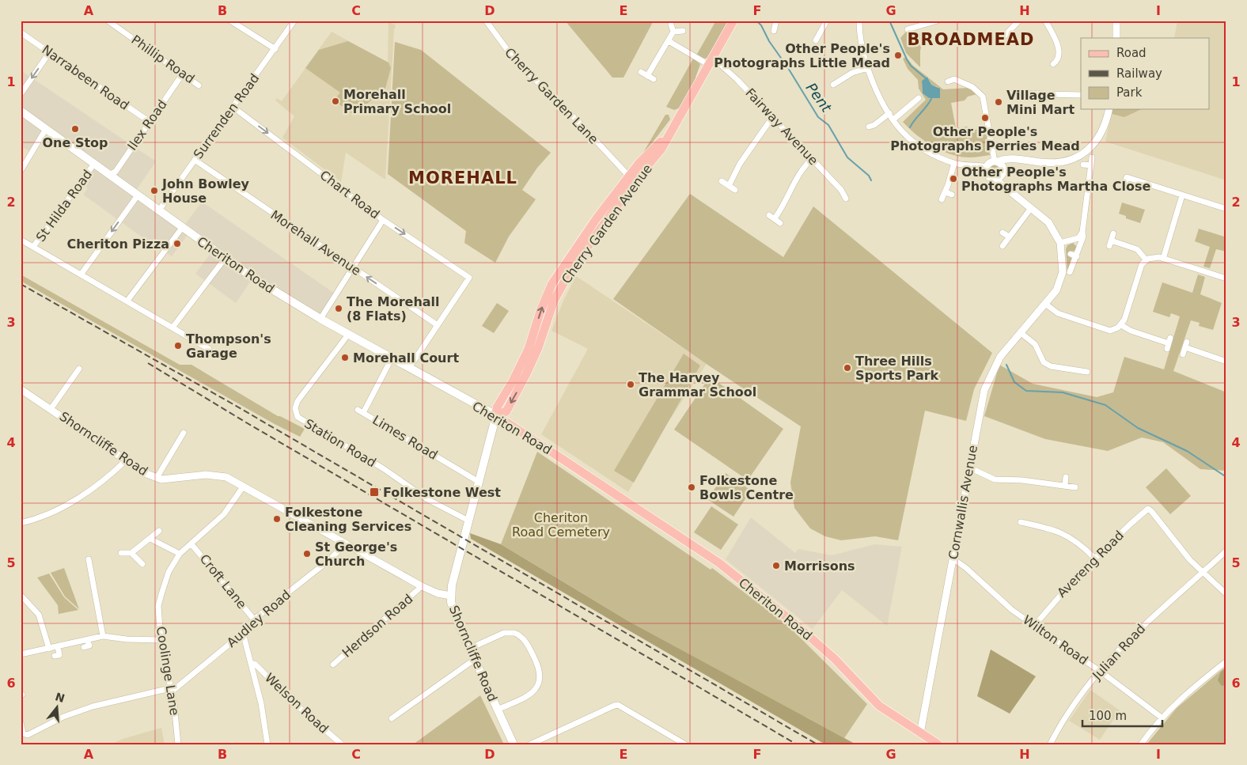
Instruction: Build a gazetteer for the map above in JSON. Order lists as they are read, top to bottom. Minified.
{"streets":{"main road":["Cherry Garden Avenue","Cheriton Road","Shorncliffe Road"],"street":["Phillip Road","Narrabeen Road","Cherry Garden Lane","Surrenden Road","Ilex Road","Fairway Avenue","Chart Road","St Hilda Road","Morehall Avenue","Limes Road","Station Road","Cornwallis Avenue","Avereng Road","Croft Lane","Audley Road","Herdson Road","Wilton Road","Julian Road","Coolinge Lane","Welson Road"]},"crossings":[["Phillip Road","Ilex Road"],["Narrabeen Road","Ilex Road"],["Cherry Garden Lane","Cherry Garden Avenue"],["Surrenden Road","Chart Road"],["Surrenden Road","Morehall Avenue"],["Surrenden Road","Cheriton Road"],["Ilex Road","Cheriton Road"],["Fairway Avenue","Cherry Garden Avenue"],["Chart Road","Morehall Avenue"],["St Hilda Road","Cheriton Road"],["Cherry Garden Avenue","Cheriton Road"],["Cheriton Road","Limes Road"],["Cheriton Road","Station Road"],["Cheriton Road","Cornwallis Avenue"],["Shorncliffe Road","Audley Road"],["Shorncliffe Road","Herdson Road"],["Shorncliffe Road","Coolinge Lane"],["Cornwallis Avenue","Wilton Road"],["Avereng Road","Wilton Road"],["Avereng Road","Julian Road"],["Croft Lane","Audley Road"],["Croft Lane","Coolinge Lane"],["Audley Road","Coolinge Lane"],["Wilton Road","Julian Road"]],"one_way":["Chart Road"],"districts":["BROADMEAD","MOREHALL"],"water":["Pent"],"parks":["Cheriton Road Cemetery"],"places":{"other":["Other People's Photographs Little Mead","Morehall Primary School","Village Mini Mart","Other People's Photographs Perries Mead","One Stop","Other People's Photographs Martha Close","John Bowley House","Cheriton Pizza","The Morehall (8 Flats)","Thompson's Garage","Morehall Court","Three Hills Sports Park","The Harvey Grammar School","Folkestone Bowls Centre","Folkestone Cleaning Services","St George's Church","Morrisons"],"transit":["Folkestone West"]},"legend":["Road","Railway","Park"],"scale_bar":"100 m","north":"top","grid":{"columns":["A","B","C","D","E","F","G","H","I"],"rows":["1","2","3","4","5","6"]}}
